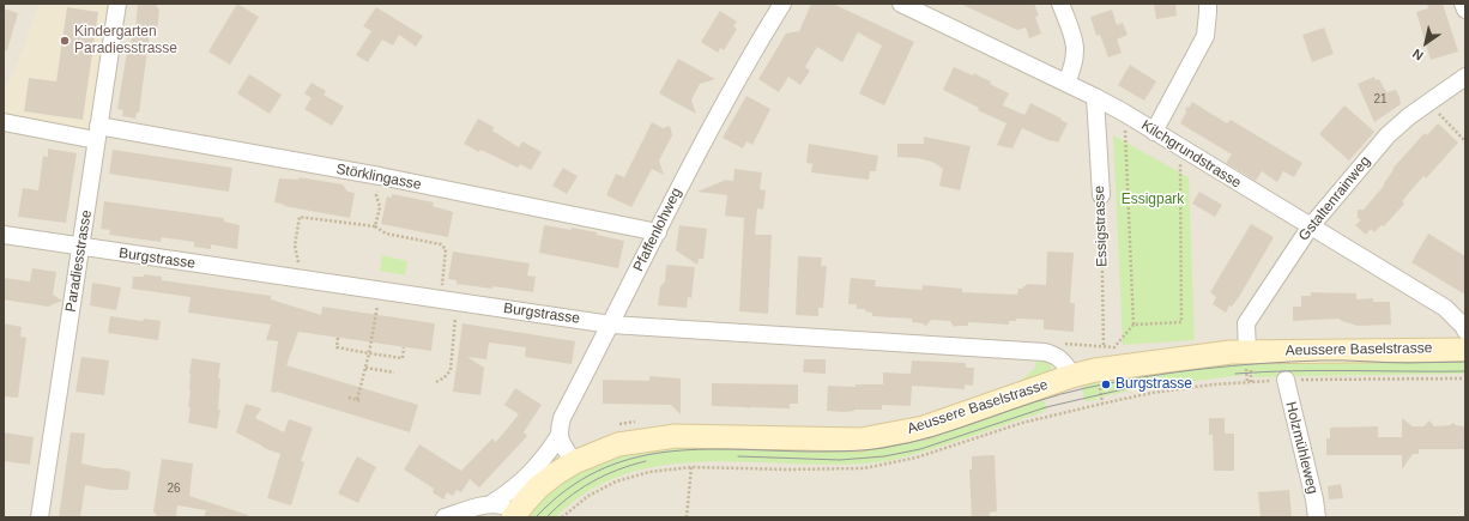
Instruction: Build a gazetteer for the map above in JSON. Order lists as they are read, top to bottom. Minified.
{"streets":{"main road":["Aeussere Baselstrasse"],"street":["Kilchgrundstrasse","Störklingasse","Gstaltenrainweg","Essigstrasse","Pfaffenlohweg","Burgstrasse","Paradiesstrasse","Holzmühleweg"]},"crossings":[["Kilchgrundstrasse","Gstaltenrainweg"],["Kilchgrundstrasse","Essigstrasse"],["Störklingasse","Pfaffenlohweg"],["Störklingasse","Paradiesstrasse"],["Gstaltenrainweg","Aeussere Baselstrasse"],["Pfaffenlohweg","Burgstrasse"],["Burgstrasse","Paradiesstrasse"],["Burgstrasse","Aeussere Baselstrasse"]],"parks":["Essigpark"],"places":["Kindergarten Paradiesstrasse","Burgstrasse"],"house_numbers":["21","26"],"north":"bottom left"}
